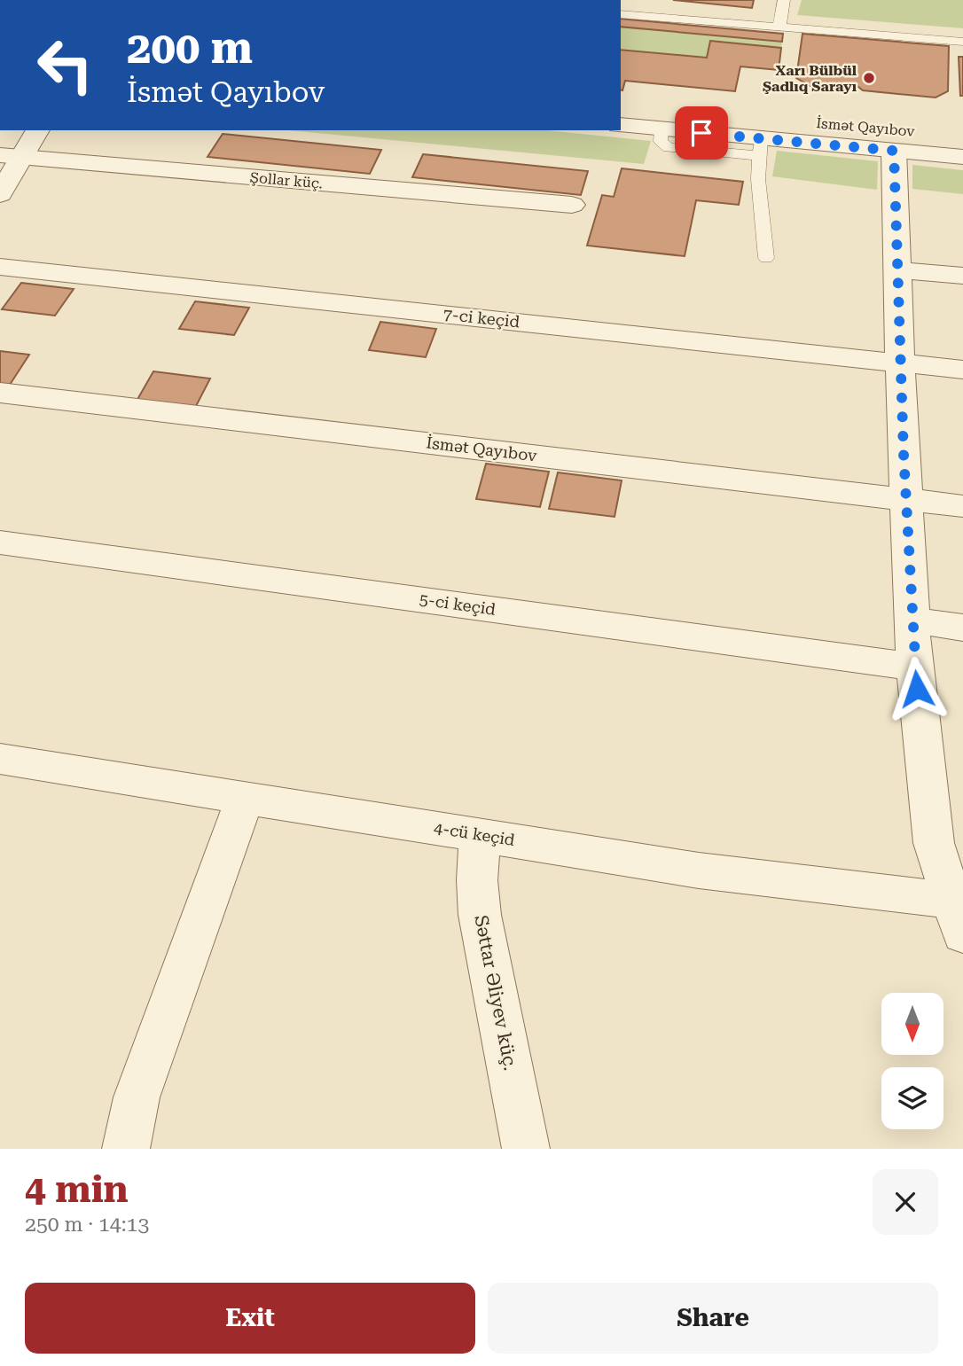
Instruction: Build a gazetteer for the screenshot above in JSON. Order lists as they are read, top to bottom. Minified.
{"streets":{"street":["İsmət Qayıbov","Şollar küç.","7-ci keçid","5-ci keçid","4-cü keçid","Səttar Əliyev küç."]},"crossings":[["4-cü keçid","Səttar Əliyev küç."]],"places":["Xarı Bülbül Şadlıq Sarayı"],"north":"bottom","page":{"turn":["200 m","İsmət Qayıbov"],"heading":["4 min","250 m · 14:13"],"buttons":["Exit","Share"]}}
